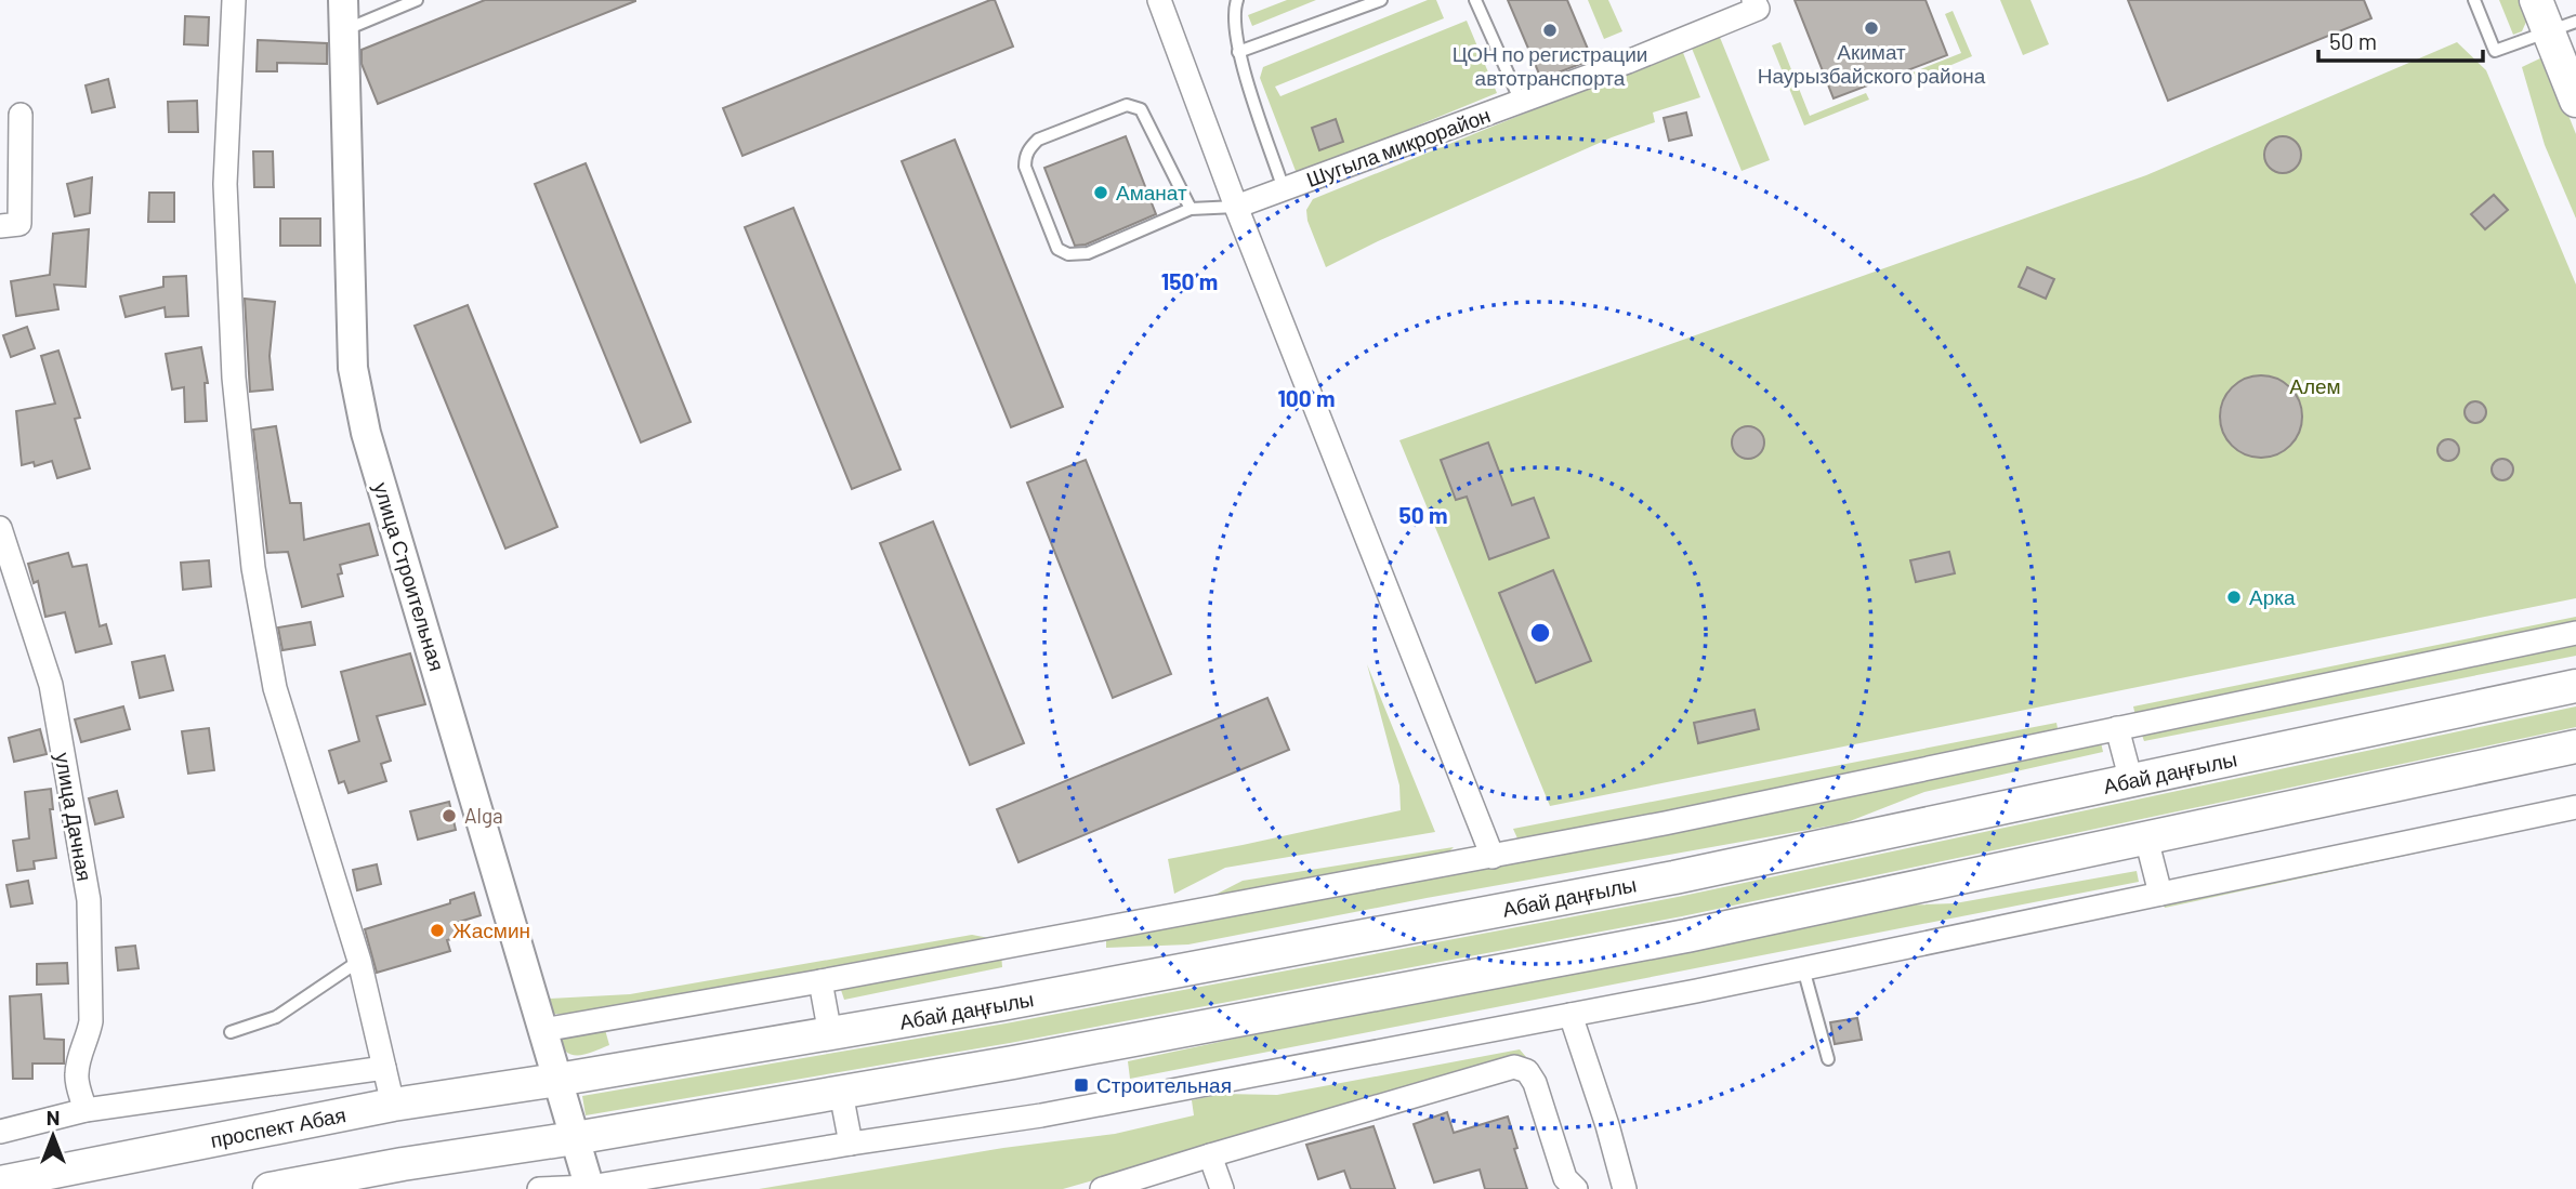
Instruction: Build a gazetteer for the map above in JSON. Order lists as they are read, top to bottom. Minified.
{"streets":{"main road":["Абай даңғылы","проспект Абая"],"street":["Шугыла микрорайон","улица Строительная","улица Дачная"]},"crossings":[["улица Строительная","Абай даңғылы"],["улица Строительная","проспект Абая"],["Абай даңғылы","проспект Абая"]],"parks":["Алем"],"places":{"other":["Акимат Наурызбайского района","ЦОН по регистрации автотранспорта","Аманат","Арка","Alga","Жасмин"],"transit":["Строительная"]},"scale_bar":"50 m","north":"top","rings":["150 m","100 m","50 m"]}
